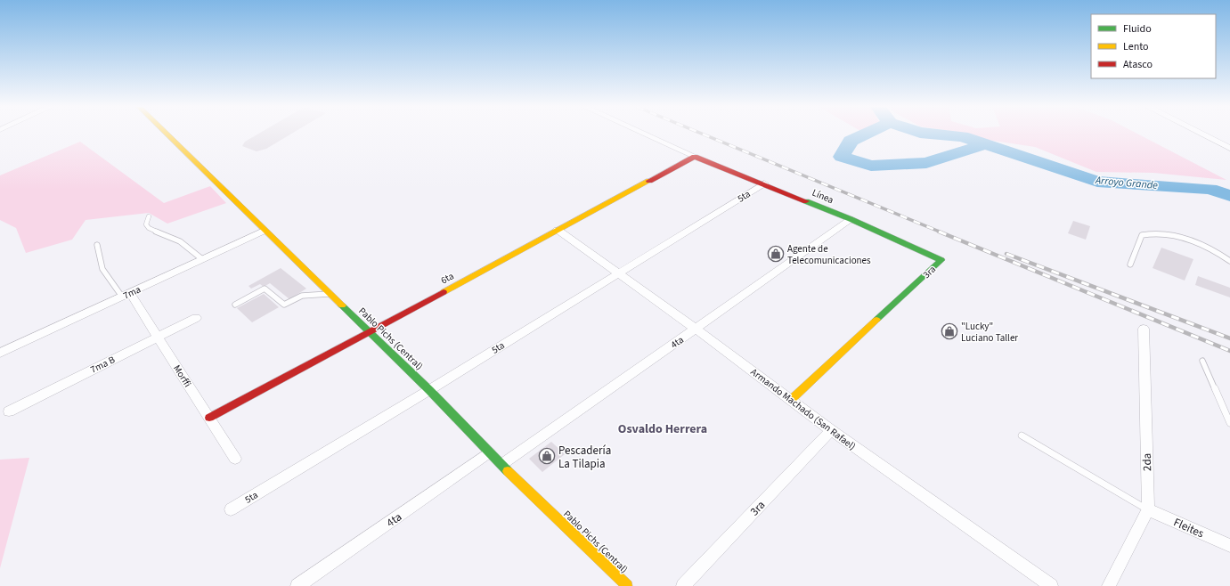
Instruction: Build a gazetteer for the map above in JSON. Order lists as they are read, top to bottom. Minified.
{"streets":{"street":["5ta","Línea","3ra","6ta","7ma","Pablo Pichs (Central)","4ta","7ma B","Morffi","Armando Machado (San Rafael)","2da","Fleites"]},"crossings":[["5ta","Línea"],["5ta","Pablo Pichs (Central)"],["5ta","Armando Machado (San Rafael)"],["Línea","3ra"],["Línea","6ta"],["Línea","4ta"],["3ra","Armando Machado (San Rafael)"],["6ta","Pablo Pichs (Central)"],["6ta","Morffi"],["6ta","Armando Machado (San Rafael)"],["7ma","Pablo Pichs (Central)"],["7ma","Morffi"],["Pablo Pichs (Central)","4ta"],["4ta","Armando Machado (San Rafael)"],["7ma B","Morffi"],["2da","Fleites"]],"districts":["Osvaldo Herrera"],"water":["Arroyo Grande"],"places":{"shop":["Agente de Telecomunicaciones","\"Lucky\" Luciano Taller","Pescadería La Tilapia"]},"legend":["Fluido","Lento","Atasco"]}
